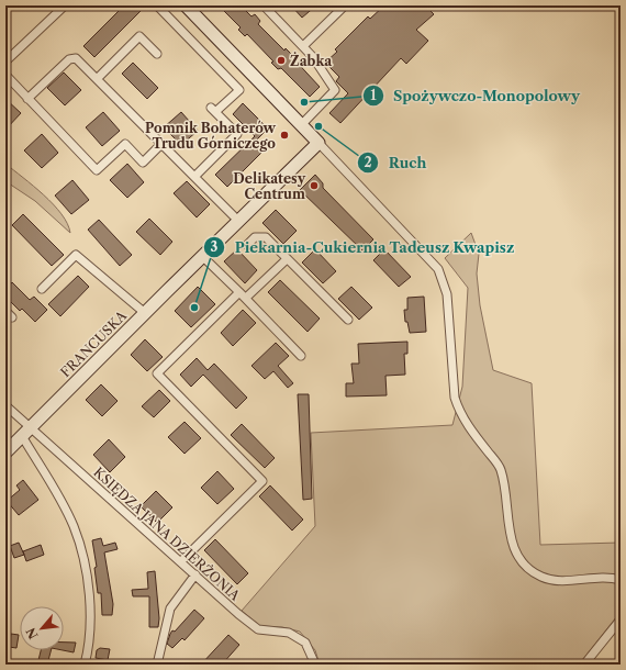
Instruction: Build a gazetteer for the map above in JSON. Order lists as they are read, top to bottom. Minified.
{"streets":{"street":["FRANCUSKA","KSIĘDZA JANA DZIERŻONIA"]},"crossings":[["FRANCUSKA","KSIĘDZA JANA DZIERŻONIA"]],"places":["Żabka","Spożywczo-Monopolowy","Ruch","Pomnik Bohaterów Trudu Górniczego","Delikatesy Centrum","Piekarnia-Cukiernia Tadeusz Kwapisz"],"north":"bottom left"}
